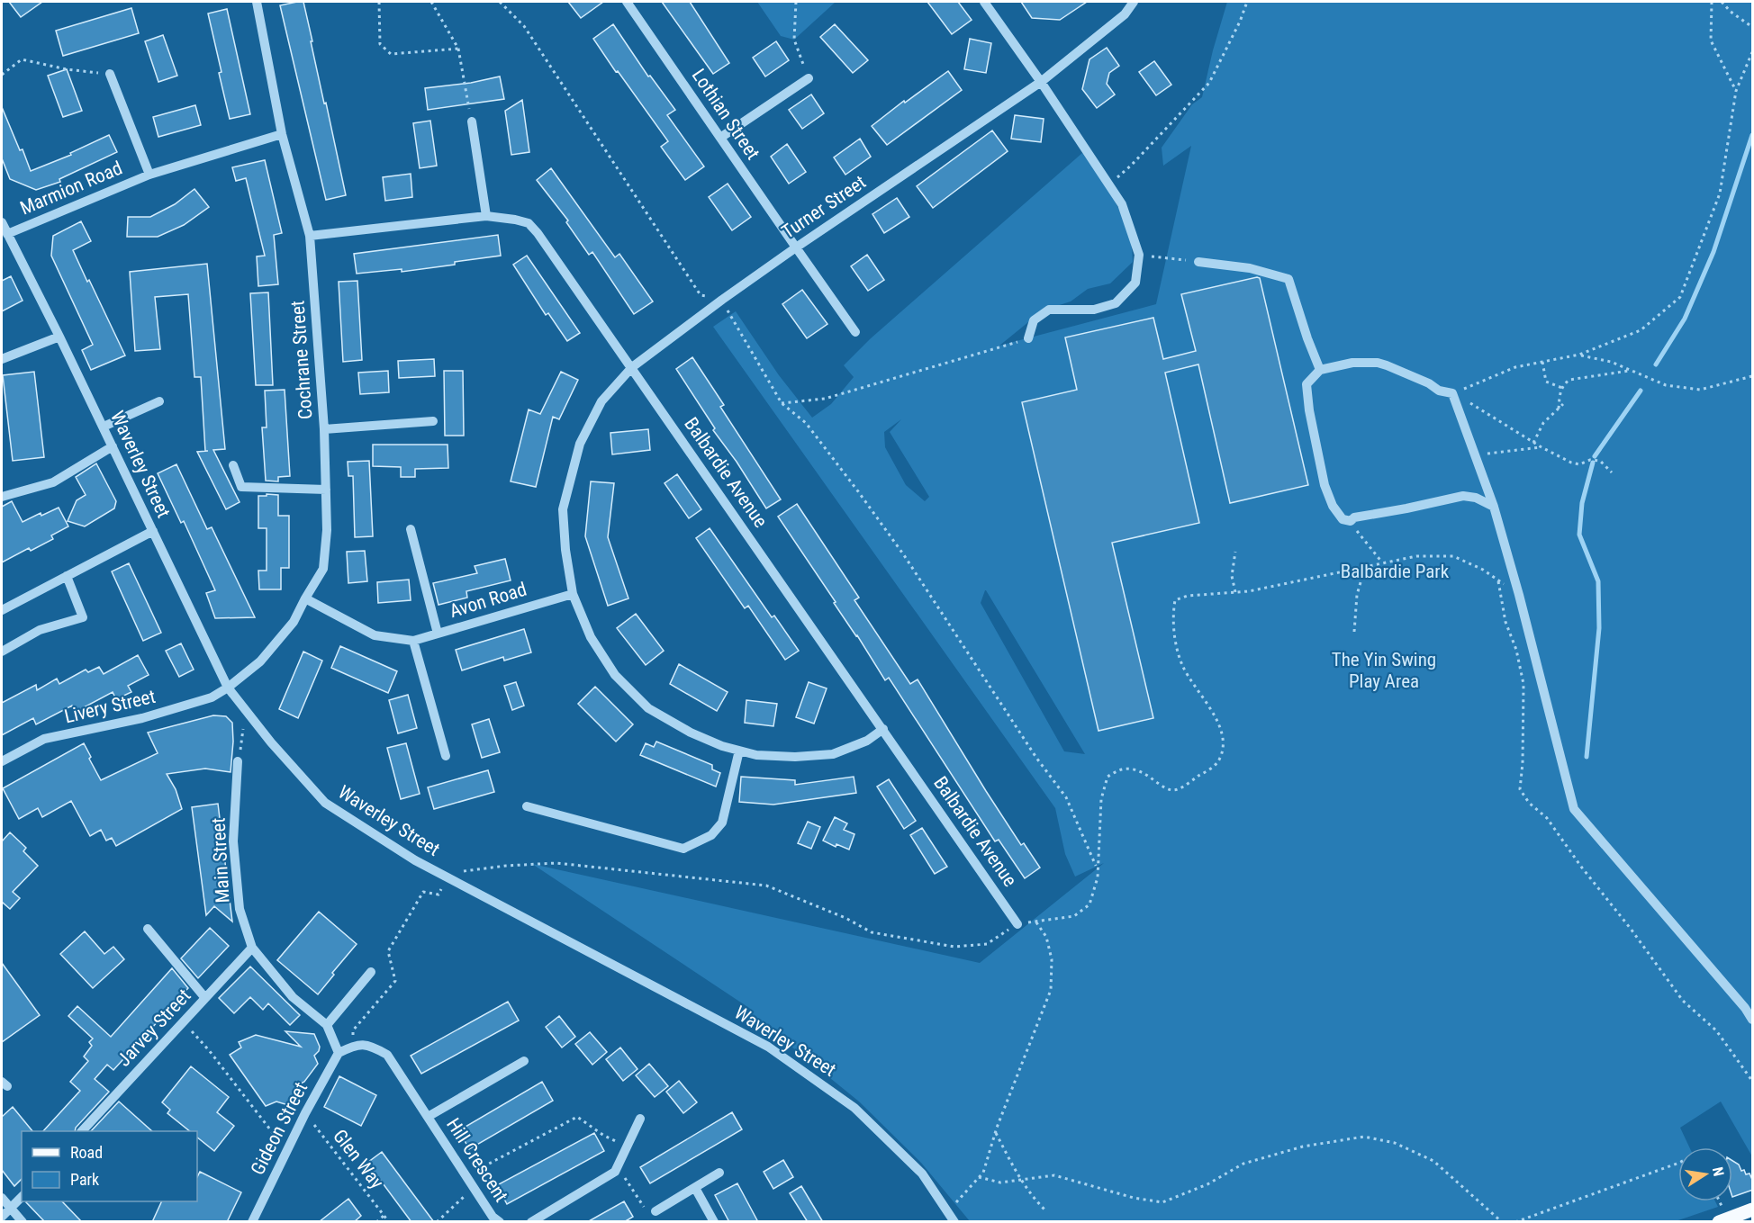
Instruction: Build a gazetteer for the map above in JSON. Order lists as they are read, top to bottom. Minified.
{"streets":{"street":["Lothian Street","Marmion Road","Turner Street","Cochrane Street","Waverley Street","Balbardie Avenue","Avon Road","Livery Street","Main Street","Jarvey Street","Gideon Street","Hill Crescent"],"path":["Glen Way"]},"crossings":[["Lothian Street","Turner Street"],["Marmion Road","Cochrane Street"],["Marmion Road","Waverley Street"],["Turner Street","Balbardie Avenue"],["Turner Street","Avon Road"],["Cochrane Street","Waverley Street"],["Cochrane Street","Balbardie Avenue"],["Cochrane Street","Avon Road"],["Cochrane Street","Livery Street"],["Waverley Street","Livery Street"],["Main Street","Jarvey Street"],["Main Street","Gideon Street"],["Gideon Street","Glen Way"]],"parks":["Balbardie Park","The Yin Swing Play Area"],"legend":["Road","Park"],"north":"right"}
